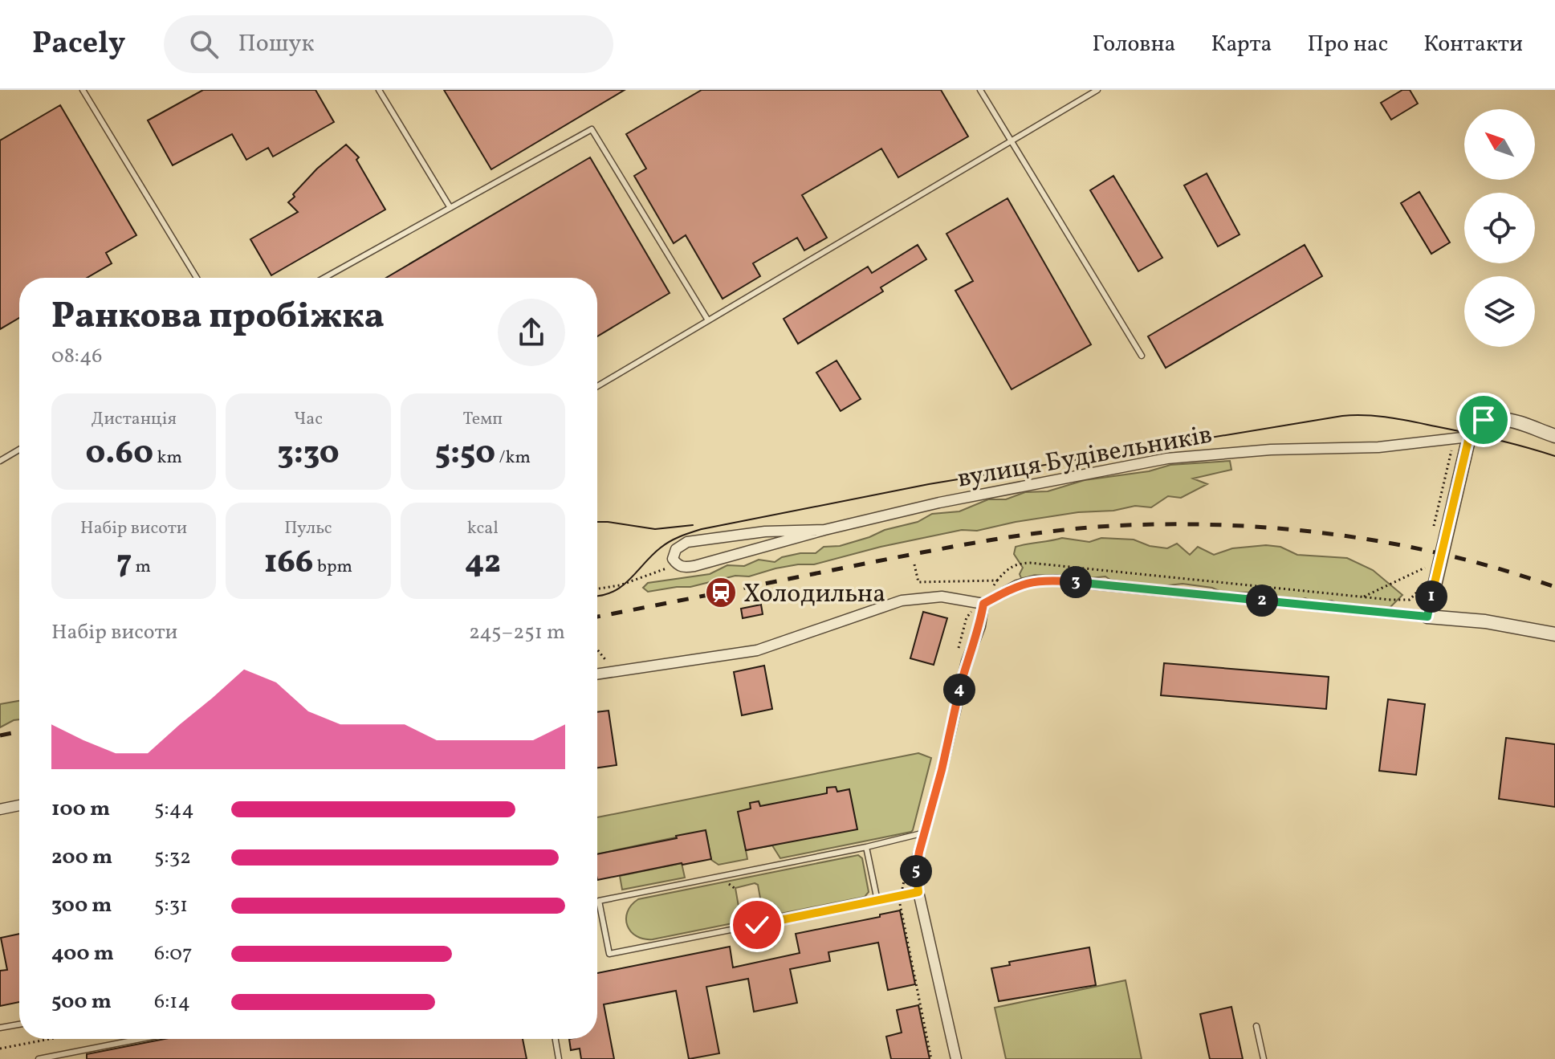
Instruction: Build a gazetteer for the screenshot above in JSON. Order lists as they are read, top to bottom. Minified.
{"streets":{"street":["вулиця Будівельників"]},"places":{"station":["Холодильна"]},"north":"top left","page":{"header":"Pacely","search":"Пошук","nav":["Головна","Карта","Про нас","Контакти"],"heading":["Ранкова пробіжка","08:46"],"stats":[["Дистанція","0.60 km"],["Час","3:30"],["Темп","5:50 /km"],["Набір висоти","7 m"],["Пульс","166 bpm"],["kcal","42"]],"pins":["3","1","2","4","5"],"chart":["Набір висоти","245–251 m"],"list":[{"name":"100 m","note":"5:44"},{"name":"200 m","note":"5:32"},{"name":"300 m","note":"5:31"},{"name":"400 m","note":"6:07"},{"name":"500 m","note":"6:14"}]}}
